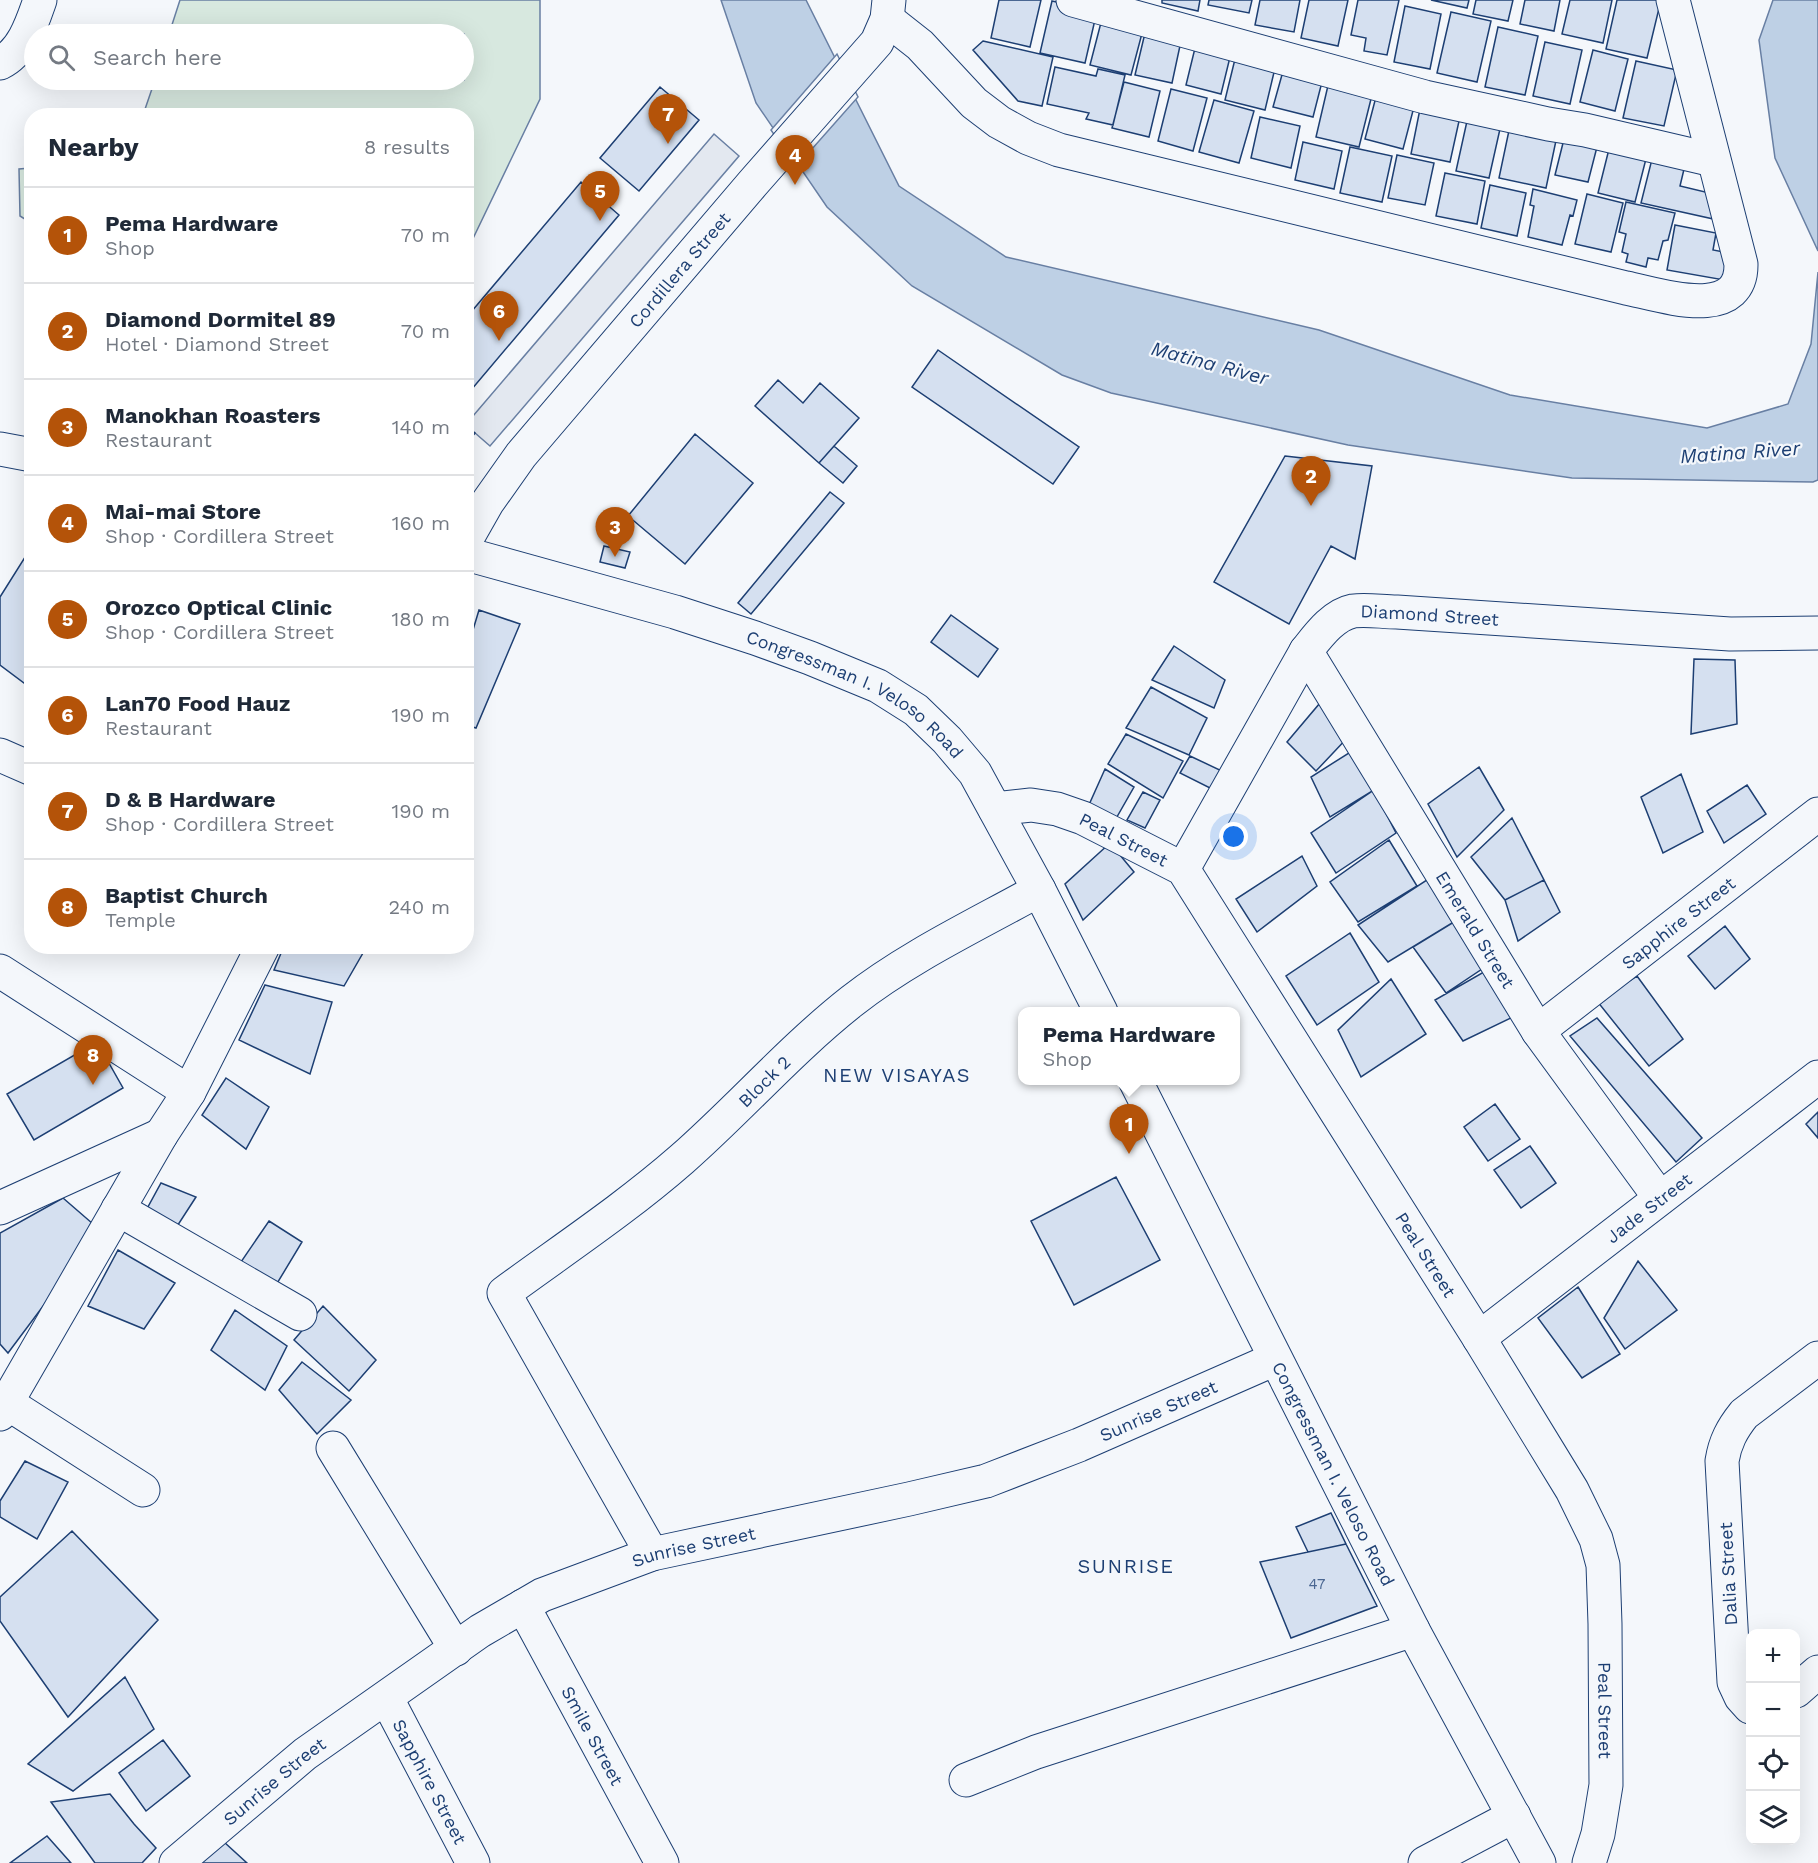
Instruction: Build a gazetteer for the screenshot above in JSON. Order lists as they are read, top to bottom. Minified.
{"streets":{"street":["Cordillera Street","Diamond Street","Congressman I. Veloso Road","Peal Street","Sapphire Street","Emerald Street","Block 2","Jade Street","Sunrise Street","Dalia Street","Smile Street"]},"crossings":[["Diamond Street","Peal Street"],["Diamond Street","Emerald Street"],["Congressman I. Veloso Road","Peal Street"],["Congressman I. Veloso Road","Block 2"],["Congressman I. Veloso Road","Sunrise Street"],["Peal Street","Jade Street"],["Sapphire Street","Emerald Street"],["Sapphire Street","Sunrise Street"],["Emerald Street","Jade Street"],["Block 2","Sunrise Street"],["Sunrise Street","Smile Street"]],"districts":["NEW VISAYAS","SUNRISE"],"water":["Matina River"],"house_numbers":["47"],"page":{"search":"Search here","pins":["7","4","5","6","2","3","8","1"],"heading":["Nearby","8 results"],"list":[{"mark":"1","name":"Pema Hardware","note":"Shop","value":"70 m"},{"mark":"2","name":"Diamond Dormitel 89","note":"Hotel · Diamond Street","value":"70 m"},{"mark":"3","name":"Manokhan Roasters","note":"Restaurant","value":"140 m"},{"mark":"4","name":"Mai-mai Store","note":"Shop · Cordillera Street","value":"160 m"},{"mark":"5","name":"Orozco Optical Clinic","note":"Shop · Cordillera Street","value":"180 m"},{"mark":"6","name":"Lan70 Food Hauz","note":"Restaurant","value":"190 m"},{"mark":"7","name":"D & B Hardware","note":"Shop · Cordillera Street","value":"190 m"},{"mark":"8","name":"Baptist Church","note":"Temple","value":"240 m"}],"popup":["Pema Hardware","Shop"],"map_buttons":["+","−"]}}
